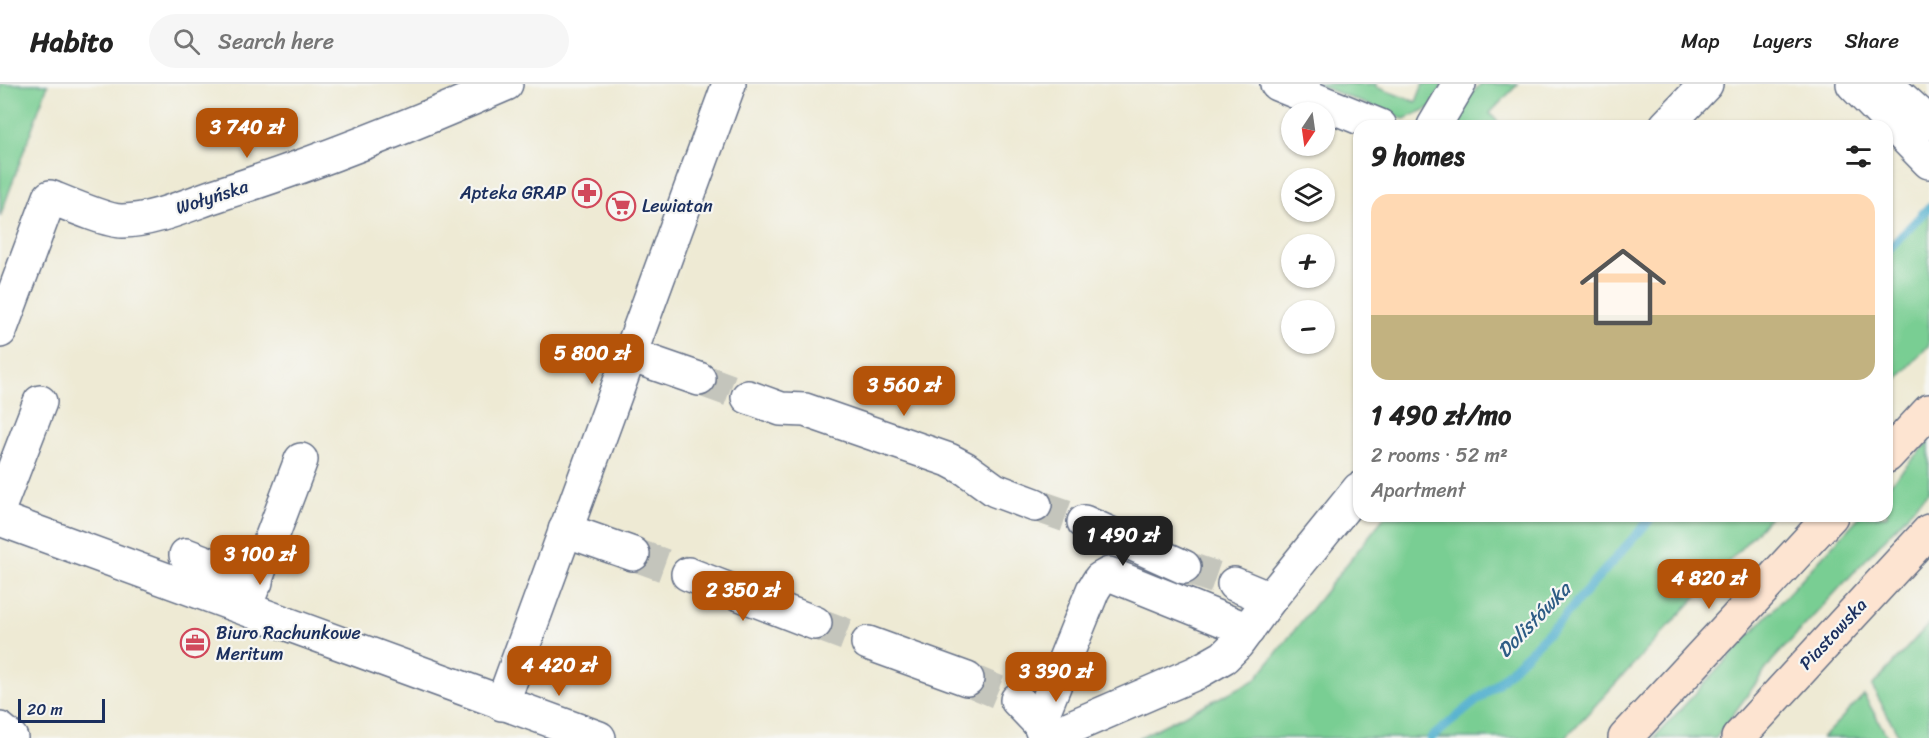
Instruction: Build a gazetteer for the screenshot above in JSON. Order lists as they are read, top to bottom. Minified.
{"streets":{"main road":["Piastowska"],"street":["Wołyńska"]},"water":["Dolistówka"],"places":{"pharmacy":["Apteka GRAP"],"supermarket":["Lewiatan"],"office":["Biuro Rachunkowe Meritum"]},"scale_bar":"20 m","north":"bottom","page":{"header":"Habito","search":"Search here","nav":["Map","Layers","Share"],"map_buttons":["+","−"],"price":["3 740 zł","5 800 zł","3 560 zł","1 490 zł","3 100 zł","4 820 zł","2 350 zł","4 420 zł","3 390 zł"],"heading":"9 homes","list":[{"name":"1 490 zł/mo","note":"2 rooms · 52 m² · Apartment"}],"scale":"20 m"}}
